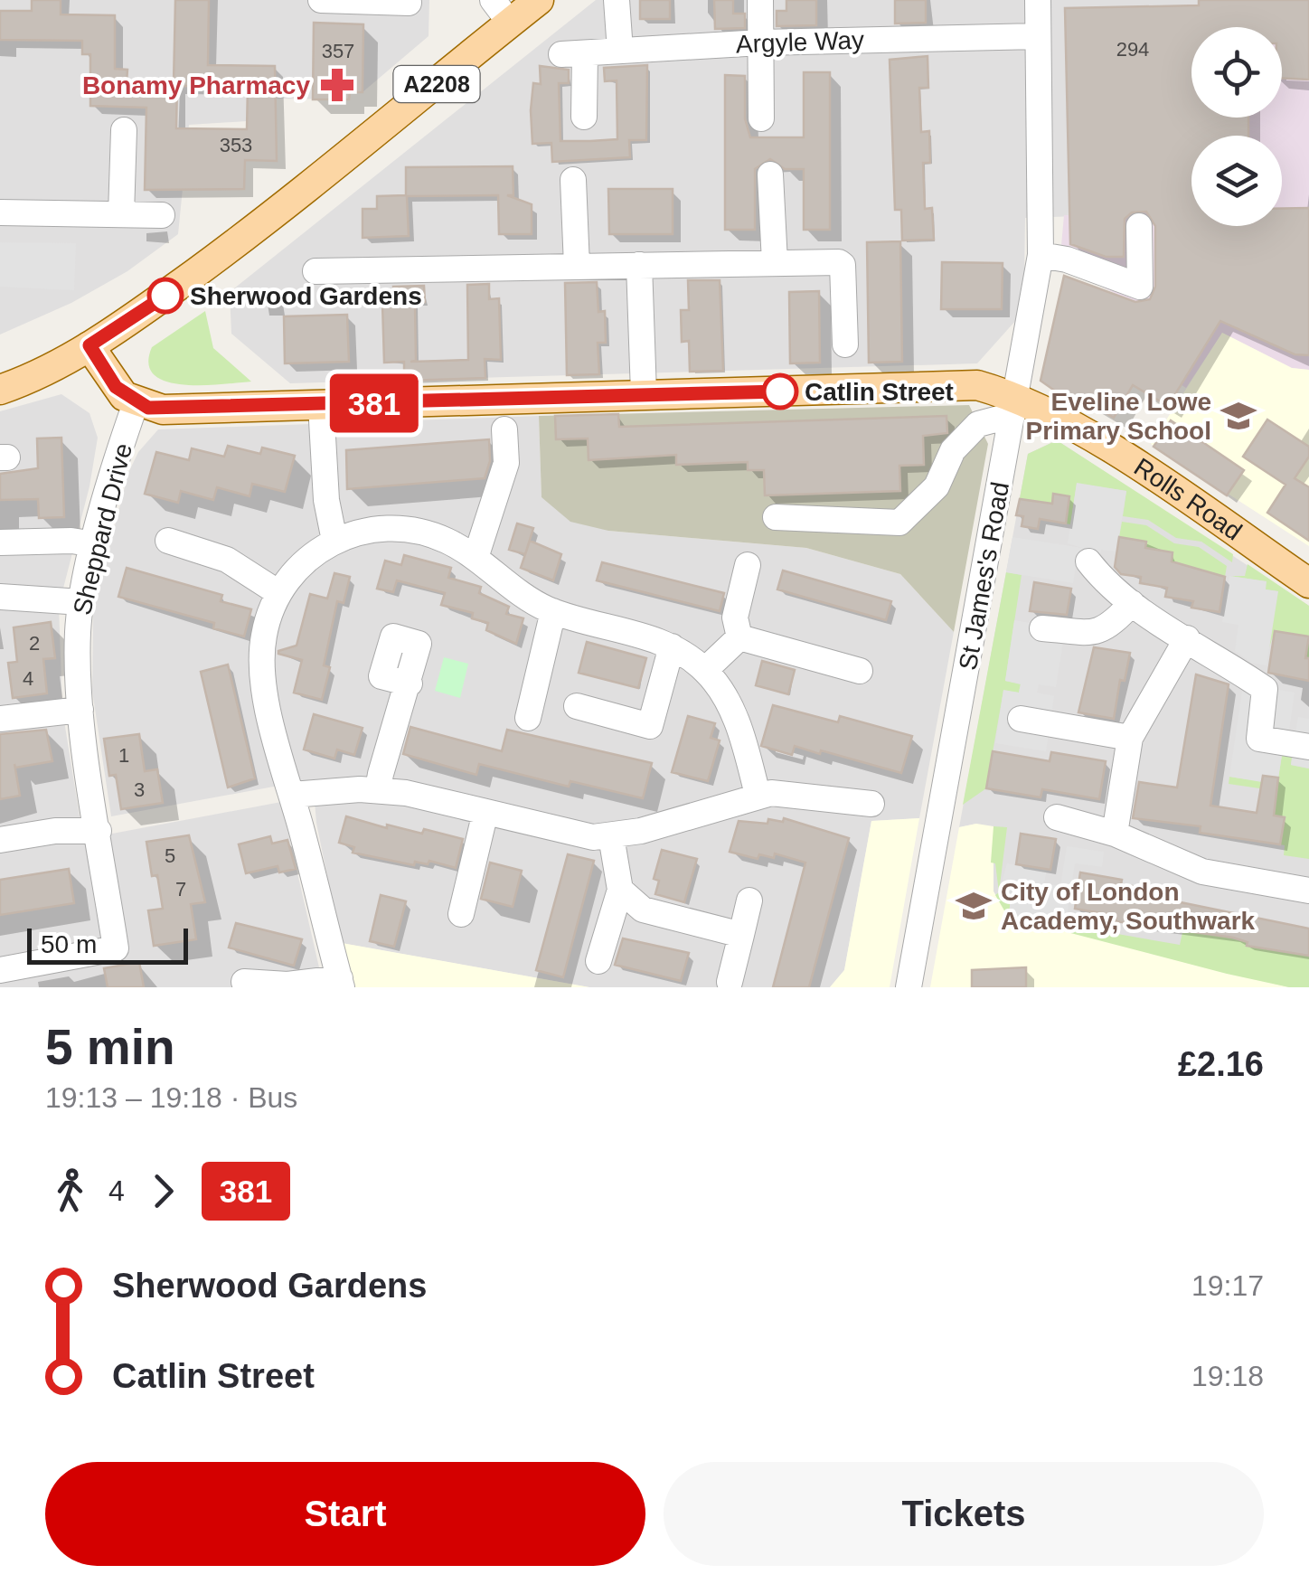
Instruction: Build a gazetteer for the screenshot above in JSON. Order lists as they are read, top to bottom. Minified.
{"streets":{"main road":["A2208","Rolls Road"],"street":["Argyle Way","Sheppard Drive","St James's Road"]},"crossings":[["Argyle Way","St James's Road"],["Rolls Road","St James's Road"]],"places":{"pharmacy":["Bonamy Pharmacy"],"other":["Sherwood Gardens","Catlin Street"],"school or university":["Eveline Lowe Primary School","City of London Academy, Southwark"]},"lines":["bus line 381"],"house_numbers":["294","357","353","2","4","1","3","5","7"],"scale_bar":"50 m","page":{"on_map":"381","scale":"50 m","heading":["5 min","19:13 – 19:18 · Bus","£2.16"],"legs":["4","381"],"list":[{"name":"Sherwood Gardens","value":"19:17"},{"name":"Catlin Street","value":"19:18"}],"buttons":["Start","Tickets"]}}
